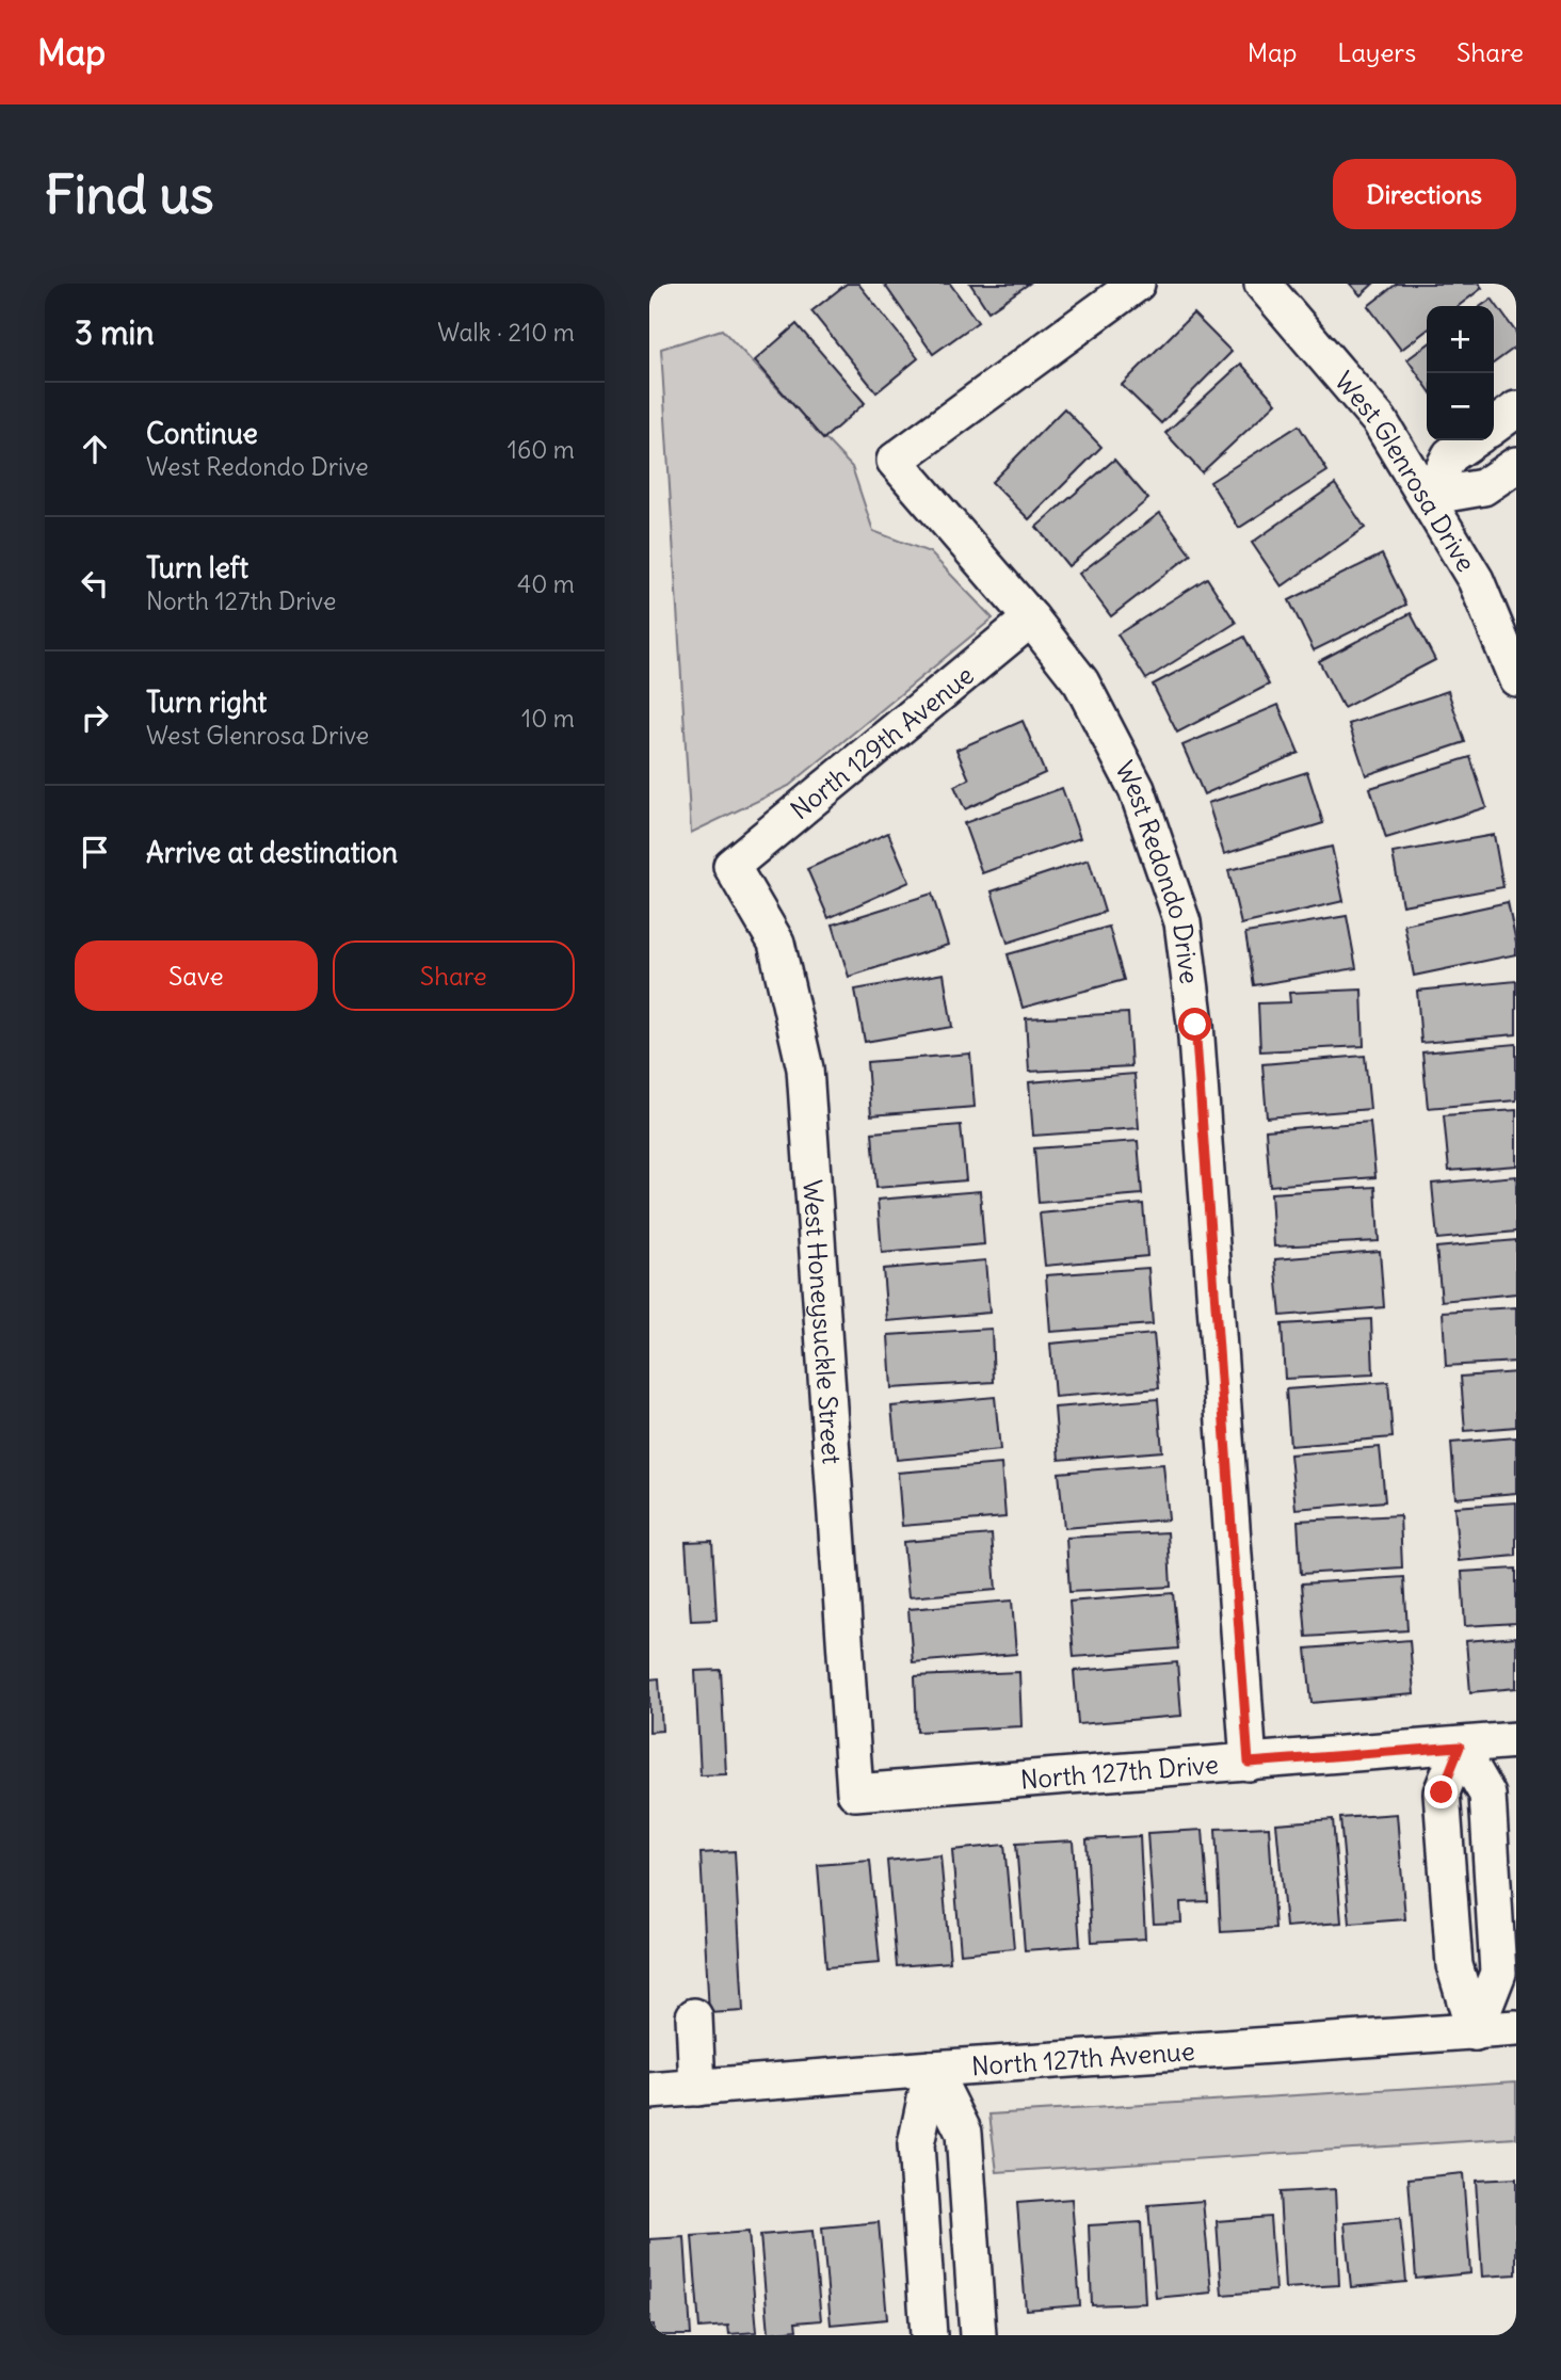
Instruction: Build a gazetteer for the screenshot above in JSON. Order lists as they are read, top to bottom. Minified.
{"streets":{"street":["West Glenrosa Drive","North 129th Avenue","West Redondo Drive","West Honeysuckle Street","North 127th Drive","North 127th Avenue"]},"crossings":[["North 129th Avenue","West Redondo Drive"],["North 129th Avenue","West Honeysuckle Street"],["West Redondo Drive","North 127th Drive"],["West Honeysuckle Street","North 127th Drive"]],"page":{"header":"Map","nav":["Map","Layers","Share"],"buttons":["Directions",["Save","Share"]],"title":"Find us","heading":["3 min","Walk · 210 m"],"map_buttons":["+","−"],"list":[["Continue","West Redondo Drive","160 m"],["Turn left","North 127th Drive","40 m"],["Turn right","West Glenrosa Drive","10 m"],"Arrive at destination"]}}
